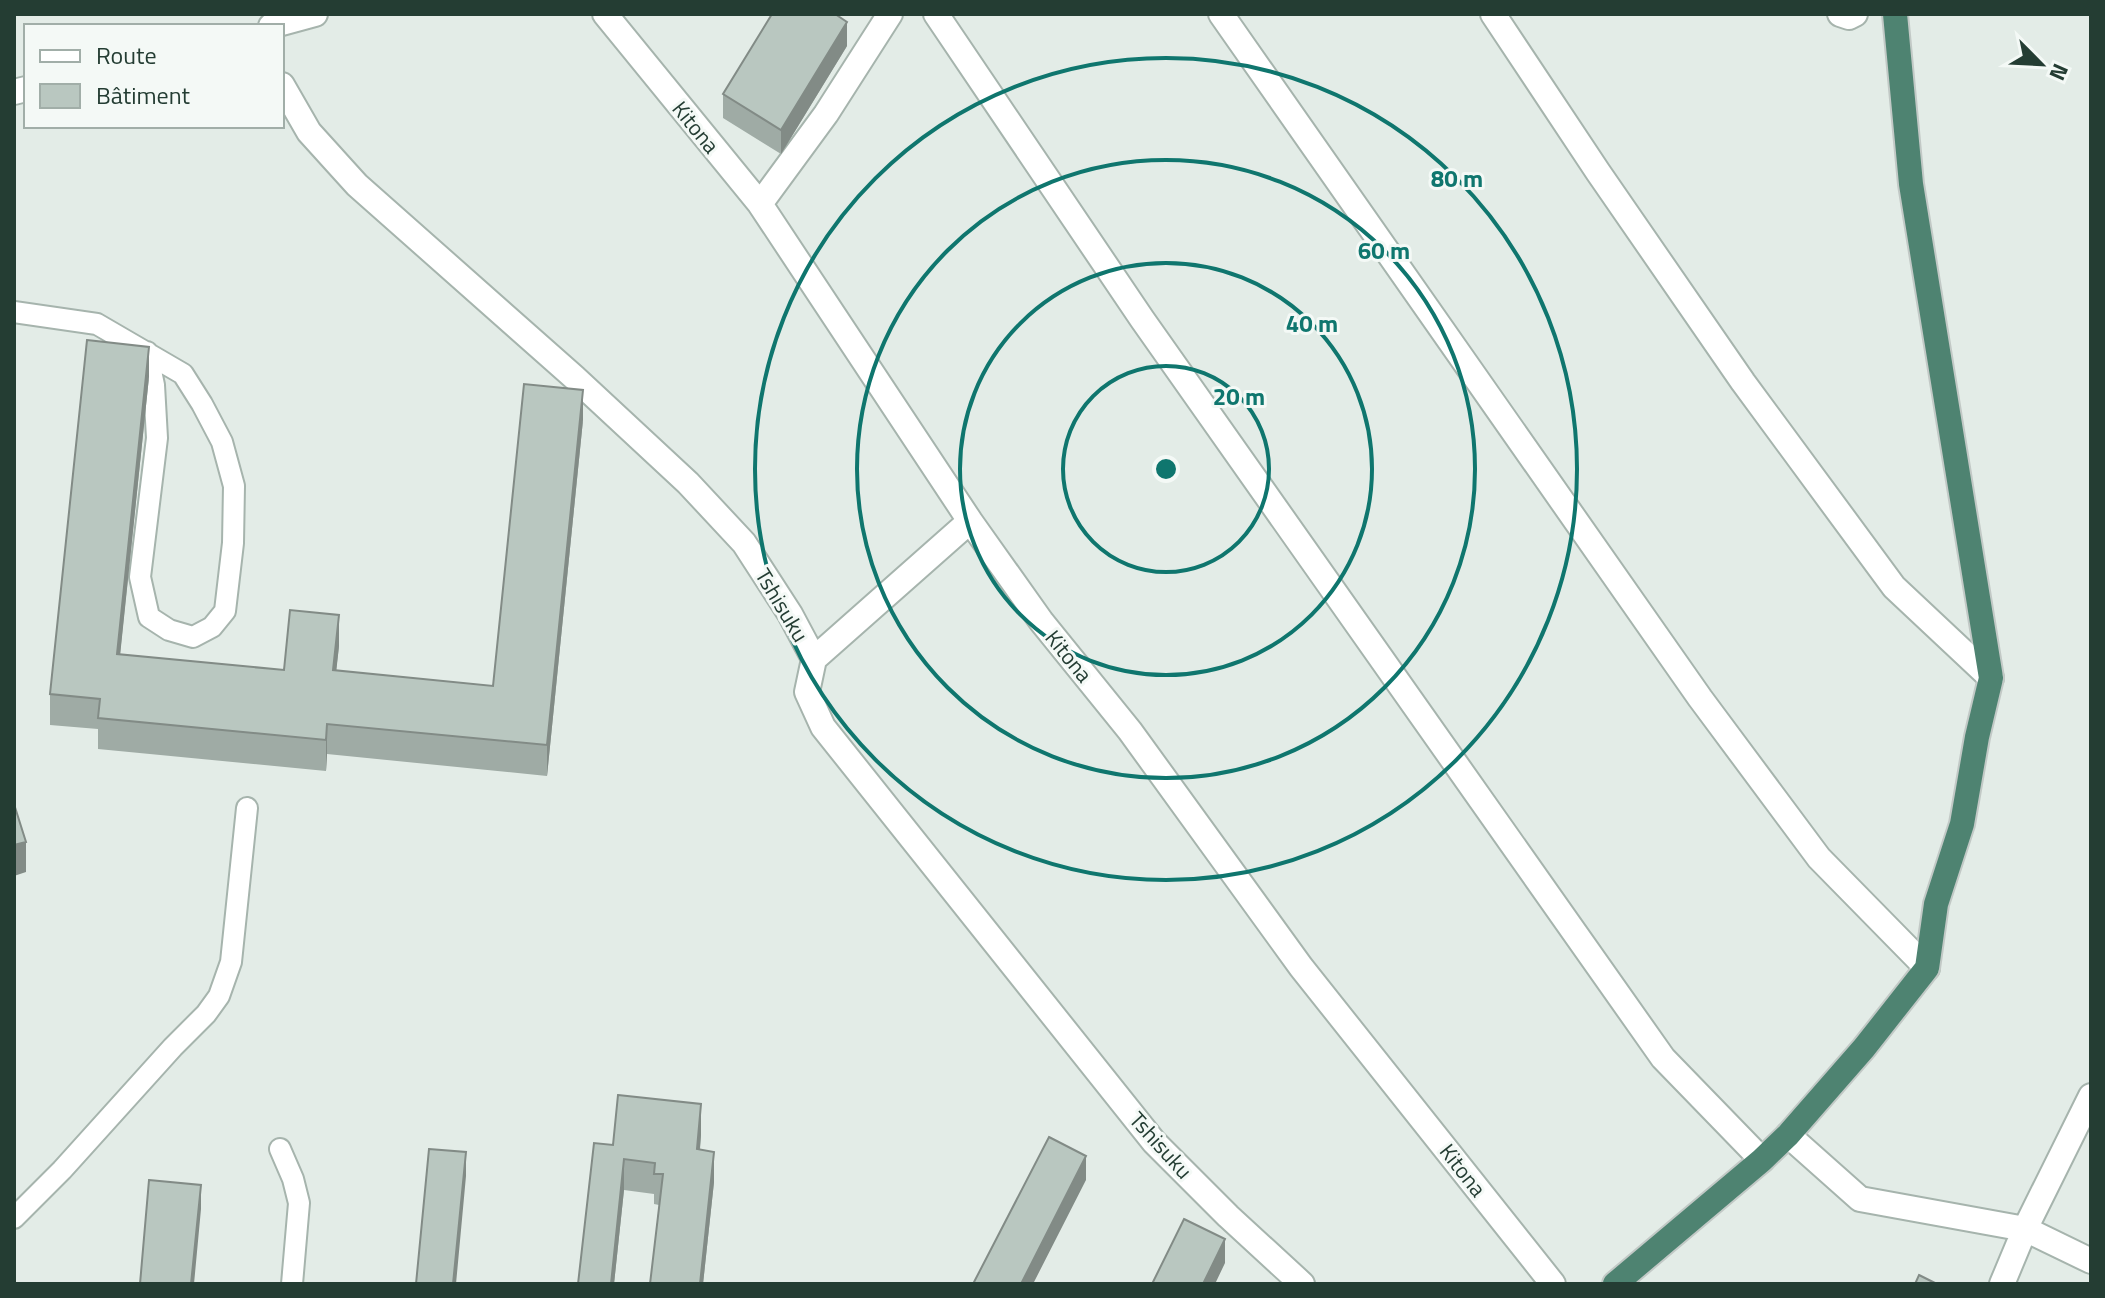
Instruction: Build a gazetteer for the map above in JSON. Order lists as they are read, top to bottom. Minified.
{"streets":{"street":["Kitona","Tshisuku"]},"legend":["Route","Bâtiment"],"north":"bottom right","rings":["80 m","60 m","40 m","20 m"]}
